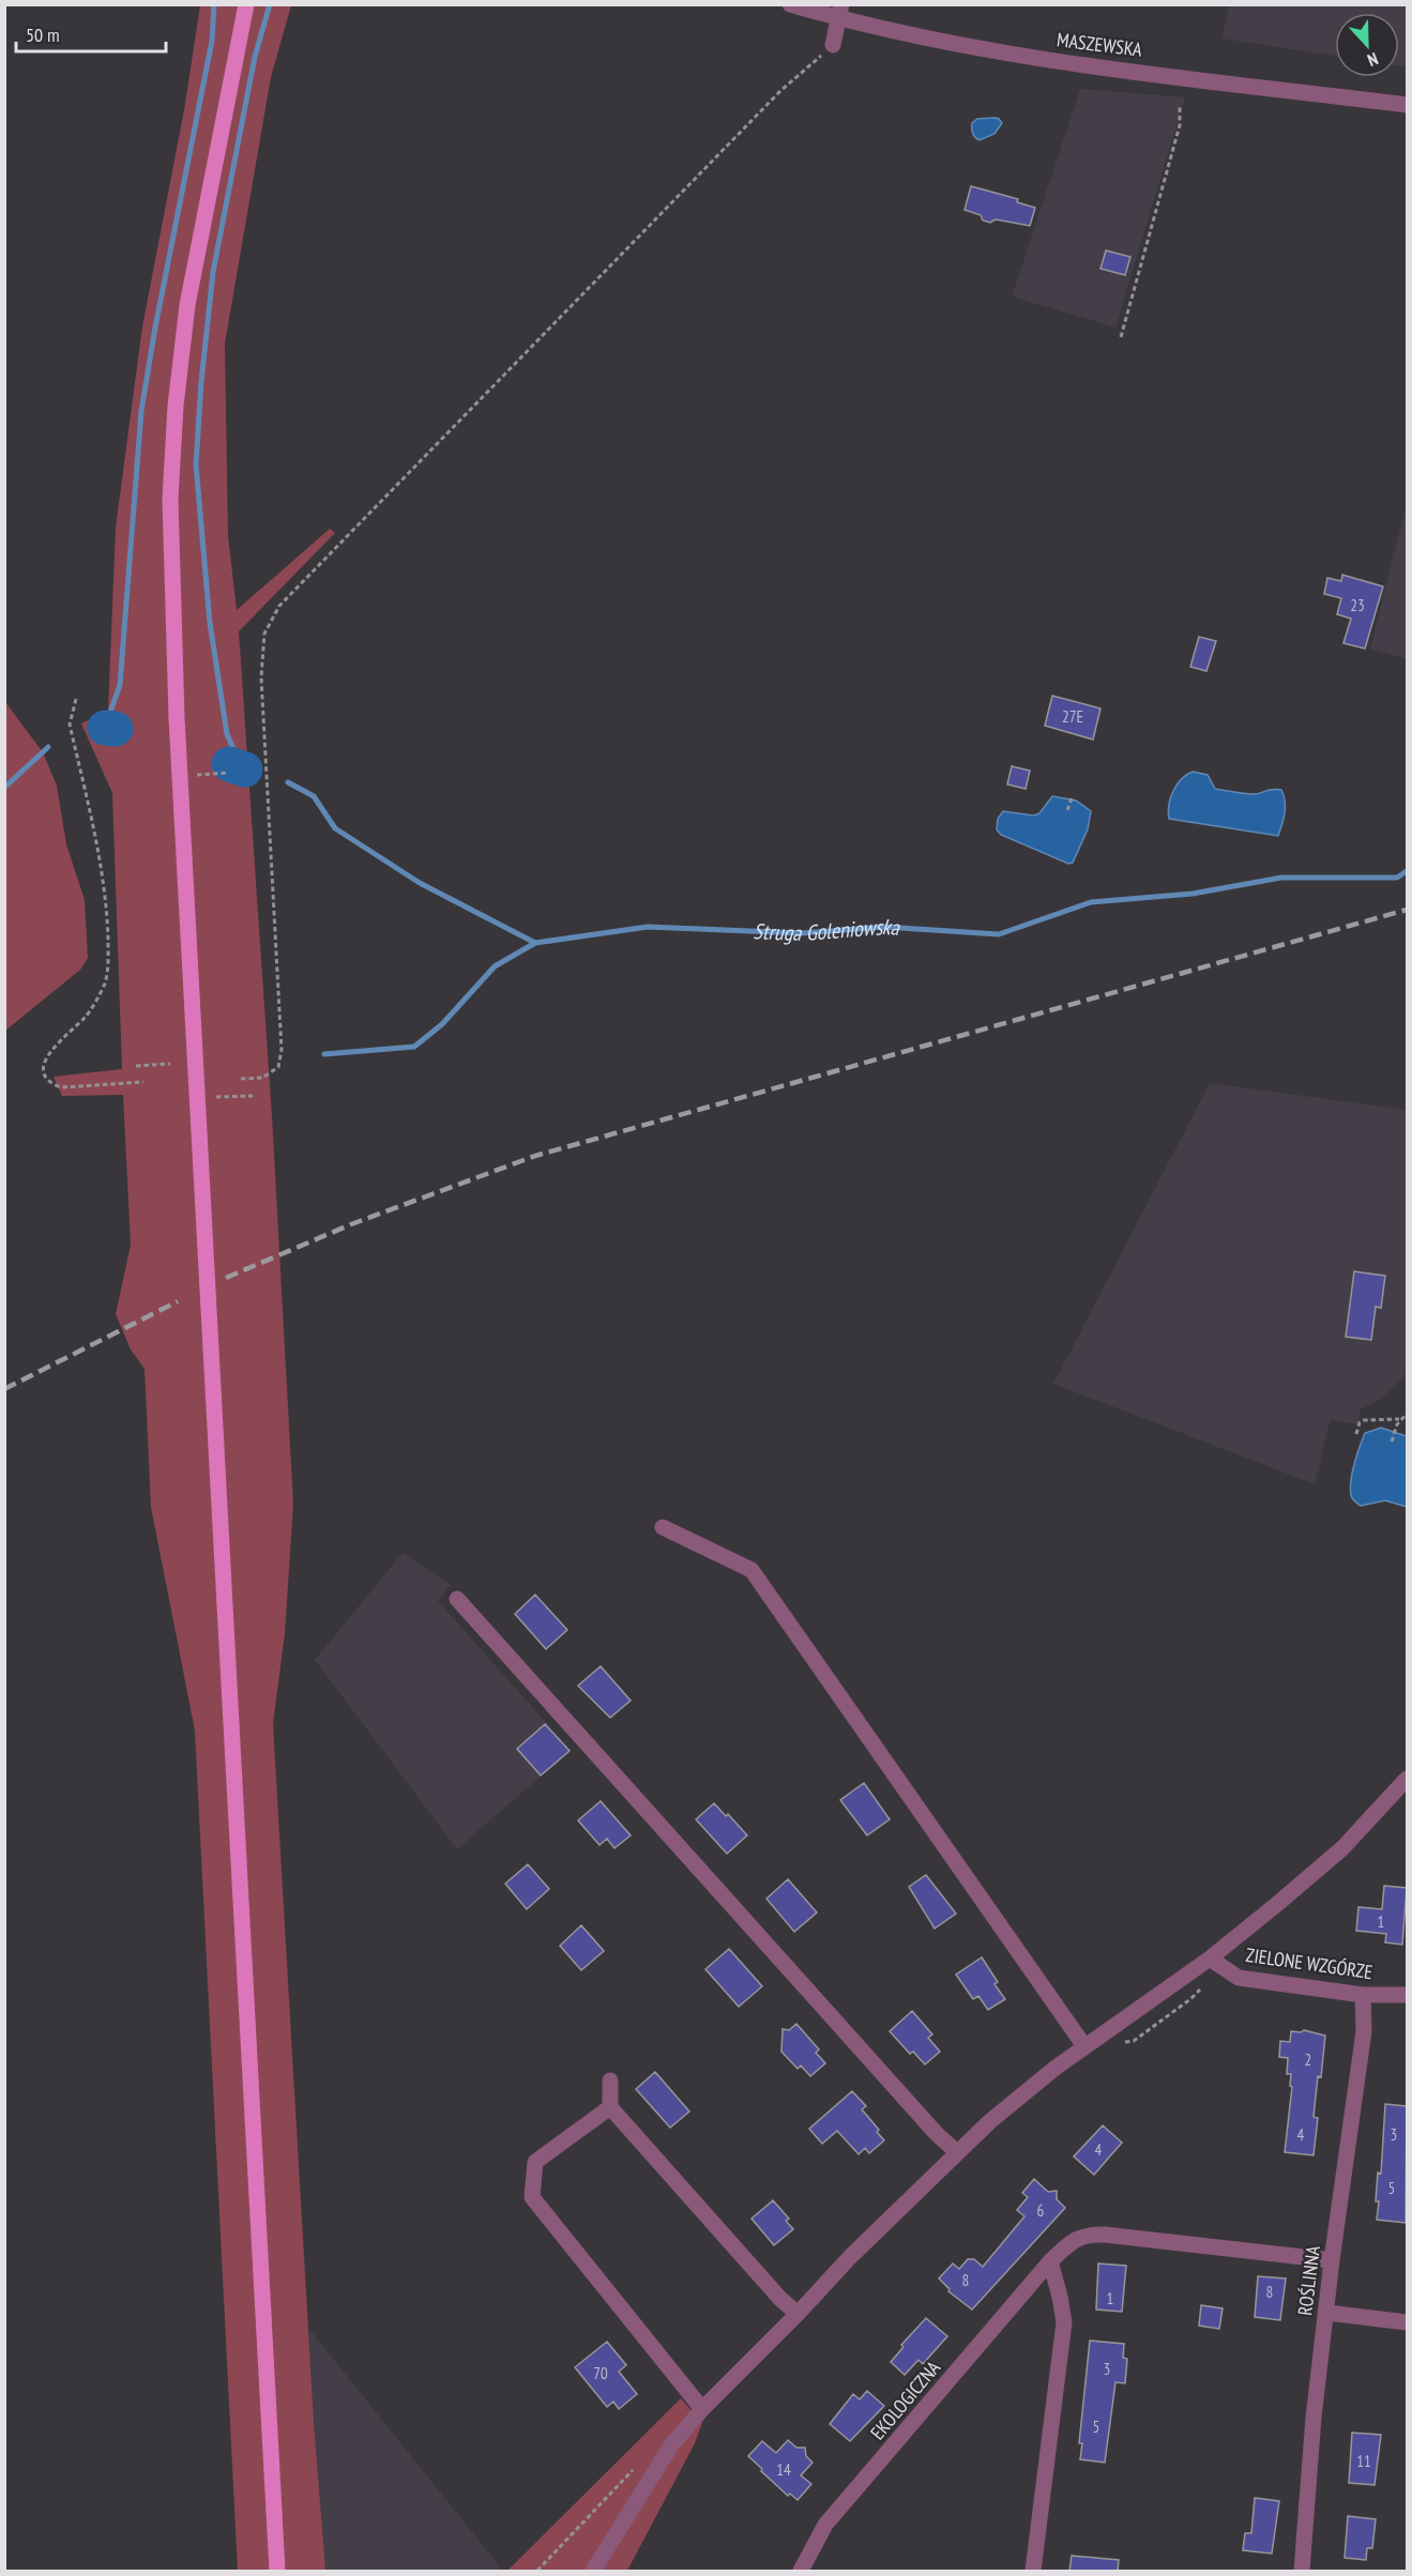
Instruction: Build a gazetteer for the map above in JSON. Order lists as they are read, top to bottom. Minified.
{"streets":{"street":["MASZEWSKA","ZIELONE WZGÓRZE","ROŚLINNA","EKOLOGICZNA"]},"crossings":[["ZIELONE WZGÓRZE","ROŚLINNA"],["ROŚLINNA","EKOLOGICZNA"]],"water":["Struga Goleniowska"],"house_numbers":["23","27E","1","2","4","3","4","5","6","8","8","1","3","70","5","11","14"],"scale_bar":"50 m","north":"bottom"}
